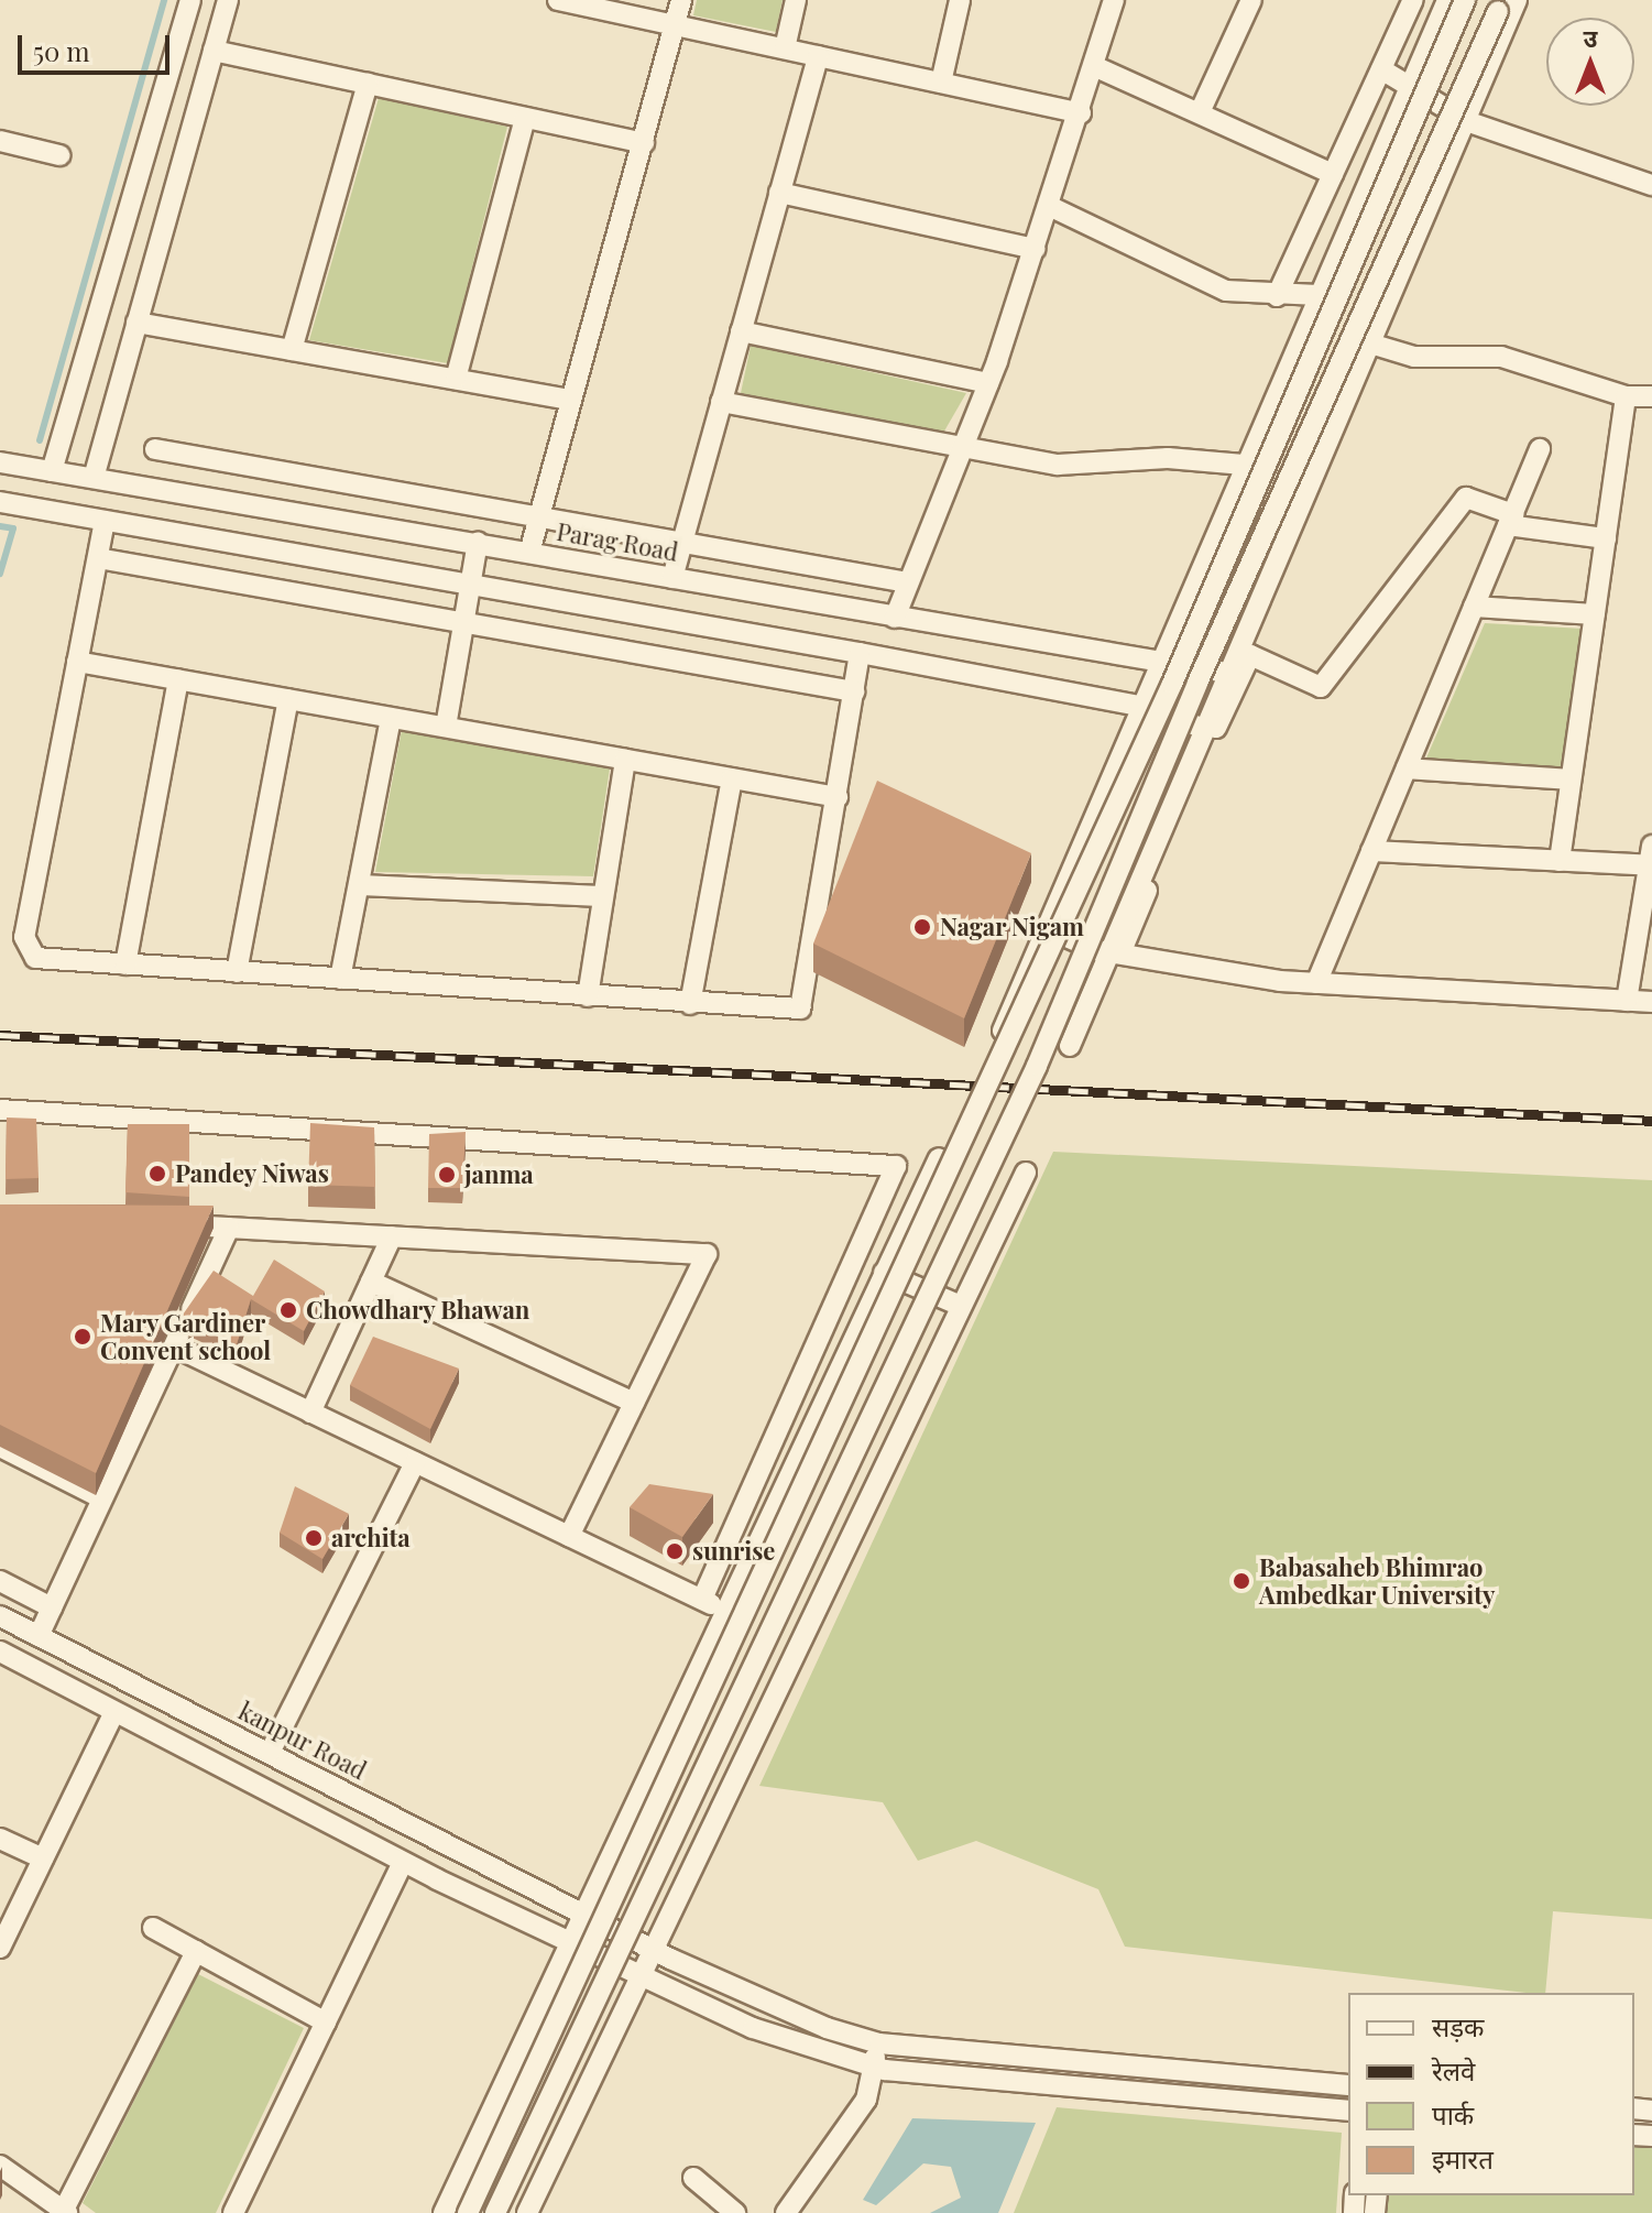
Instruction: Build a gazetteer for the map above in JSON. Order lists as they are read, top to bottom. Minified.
{"streets":{"street":["Parag Road","kanpur Road"]},"places":["Nagar Nigam","Pandey Niwas","janma","Chowdhary Bhawan","Mary Gardiner Convent school","archita","sunrise","Babasaheb Bhimrao Ambedkar University"],"legend":["सड़क","रेलवे","पार्क","इमारत"],"scale_bar":"50 m","north":"top"}
